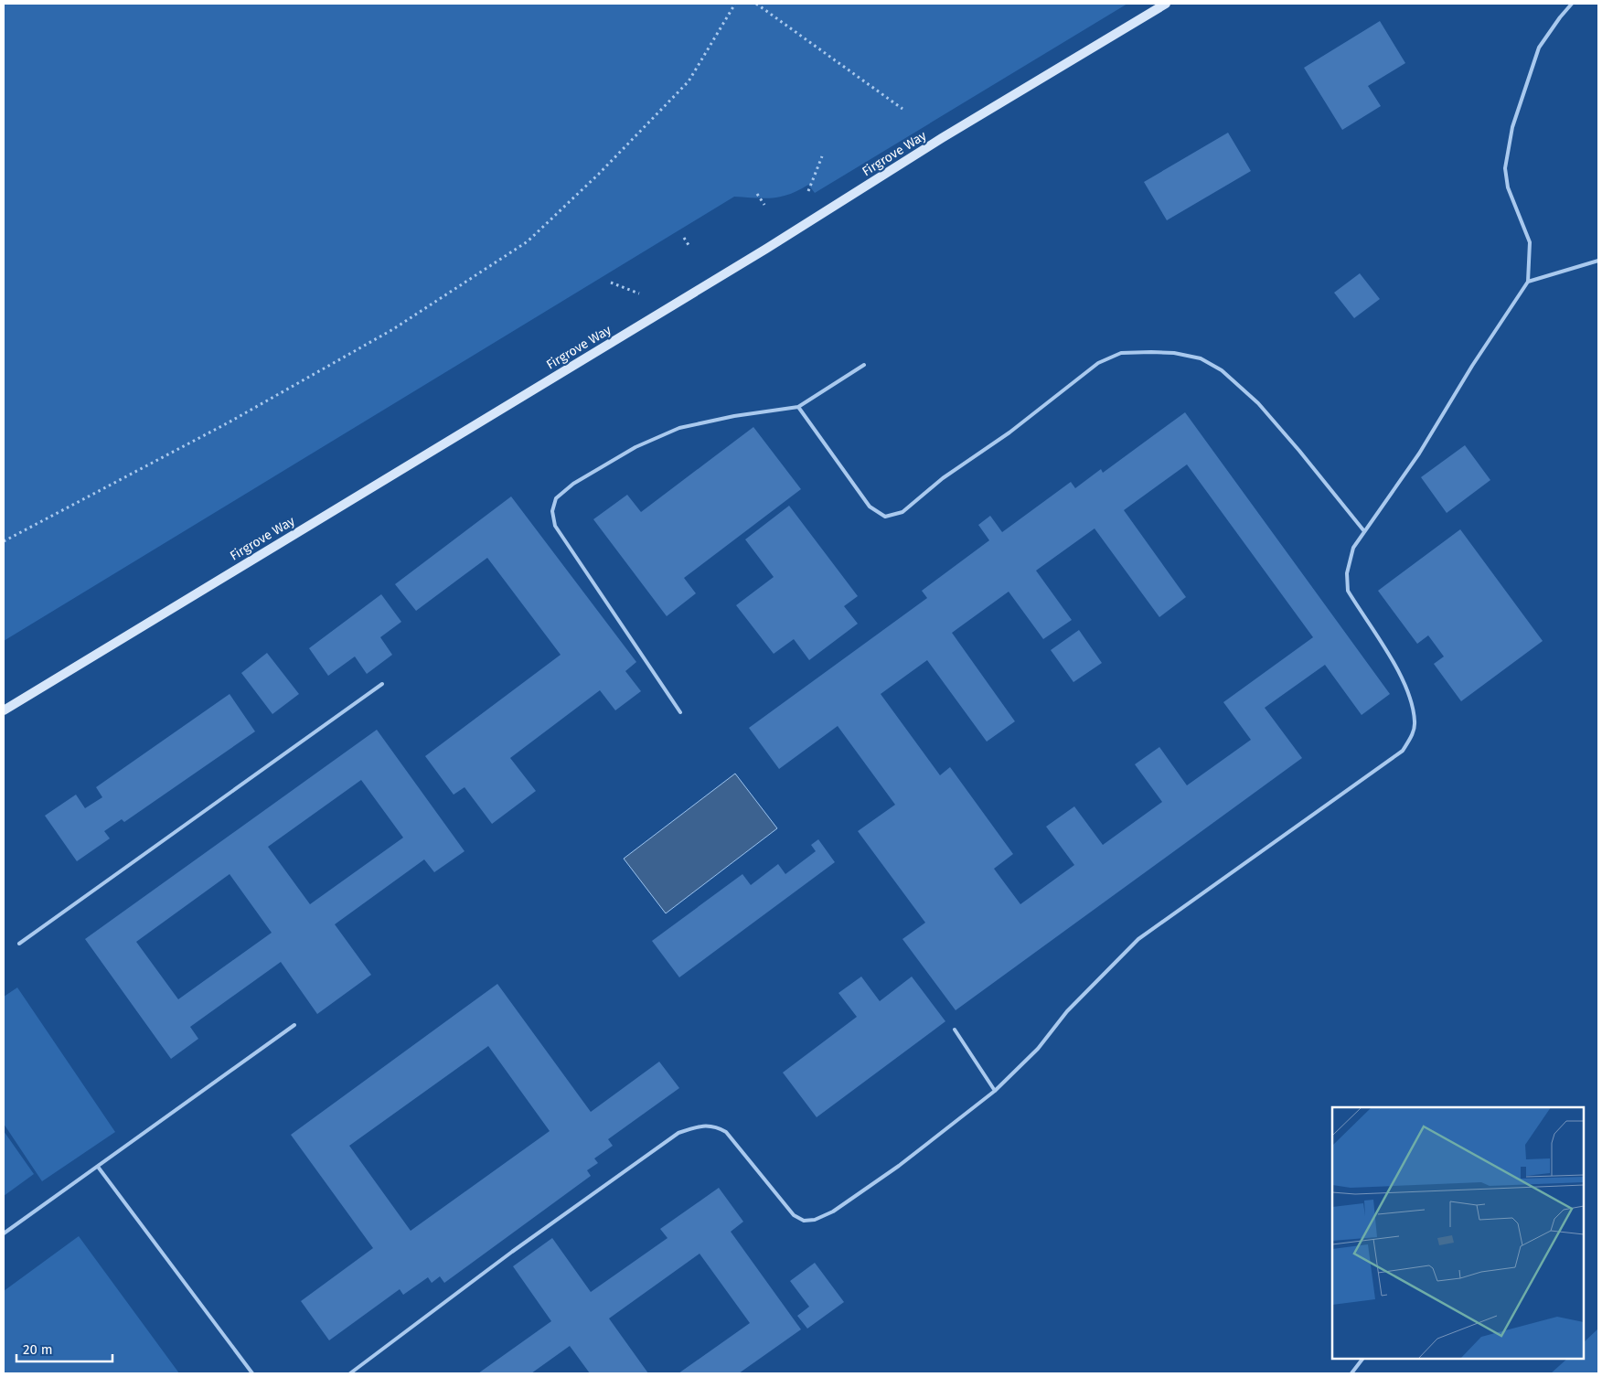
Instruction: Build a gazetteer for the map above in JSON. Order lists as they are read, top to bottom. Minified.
{"streets":{"street":["Firgrove Way"]},"scale_bar":"20 m"}
